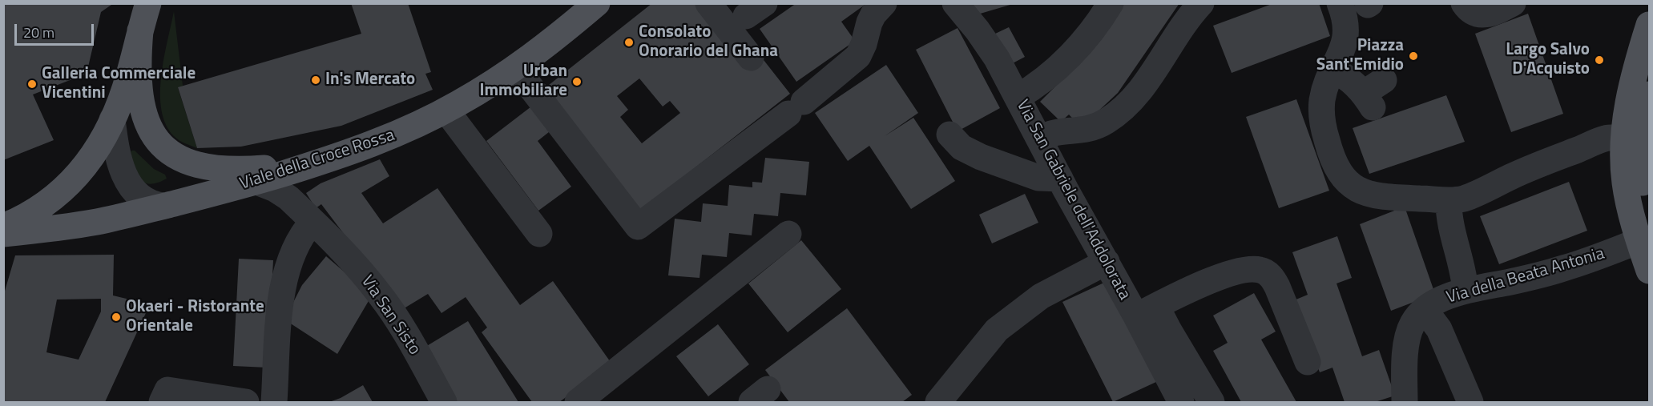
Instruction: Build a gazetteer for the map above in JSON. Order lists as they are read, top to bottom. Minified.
{"streets":{"main road":["Viale della Croce Rossa"],"street":["Via San Gabriele dell'Addolorata","Via della Beata Antonia","Via San Sisto"]},"crossings":[["Viale della Croce Rossa","Via San Sisto"]],"places":["Consolato Onorario del Ghana","Piazza Sant'Emidio","Largo Salvo D'Acquisto","In's Mercato","Urban Immobiliare","Galleria Commerciale Vicentini","Okaeri - Ristorante Orientale"],"scale_bar":"20 m"}
